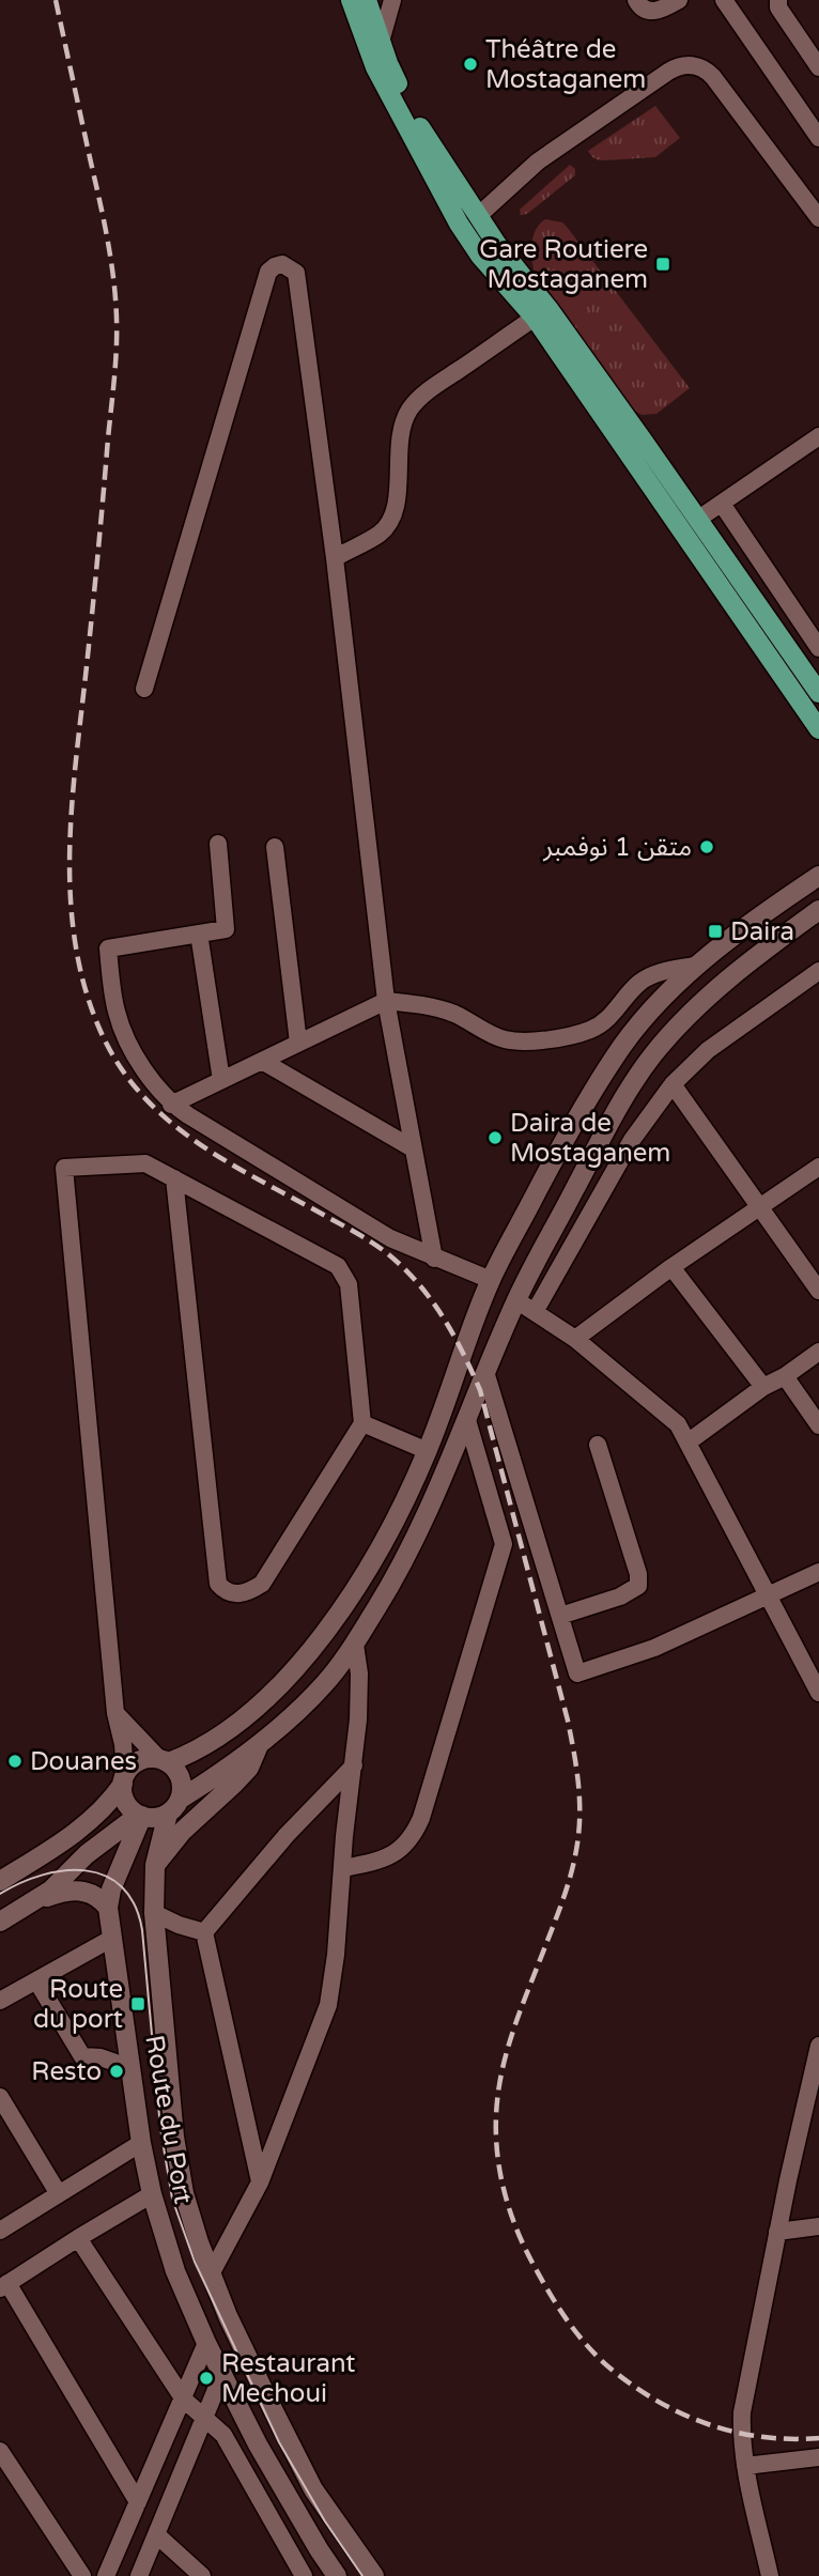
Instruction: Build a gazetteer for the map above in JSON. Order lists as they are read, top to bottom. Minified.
{"streets":{"main road":["Route du Port"]},"places":{"other":["Théâtre de Mostaganem","متقن 1 نوفمبر","Daira de Mostaganem","Douanes","Resto","Restaurant Mechoui"],"transit":["Gare Routiere Mostaganem","Daira","Route du port"]}}
